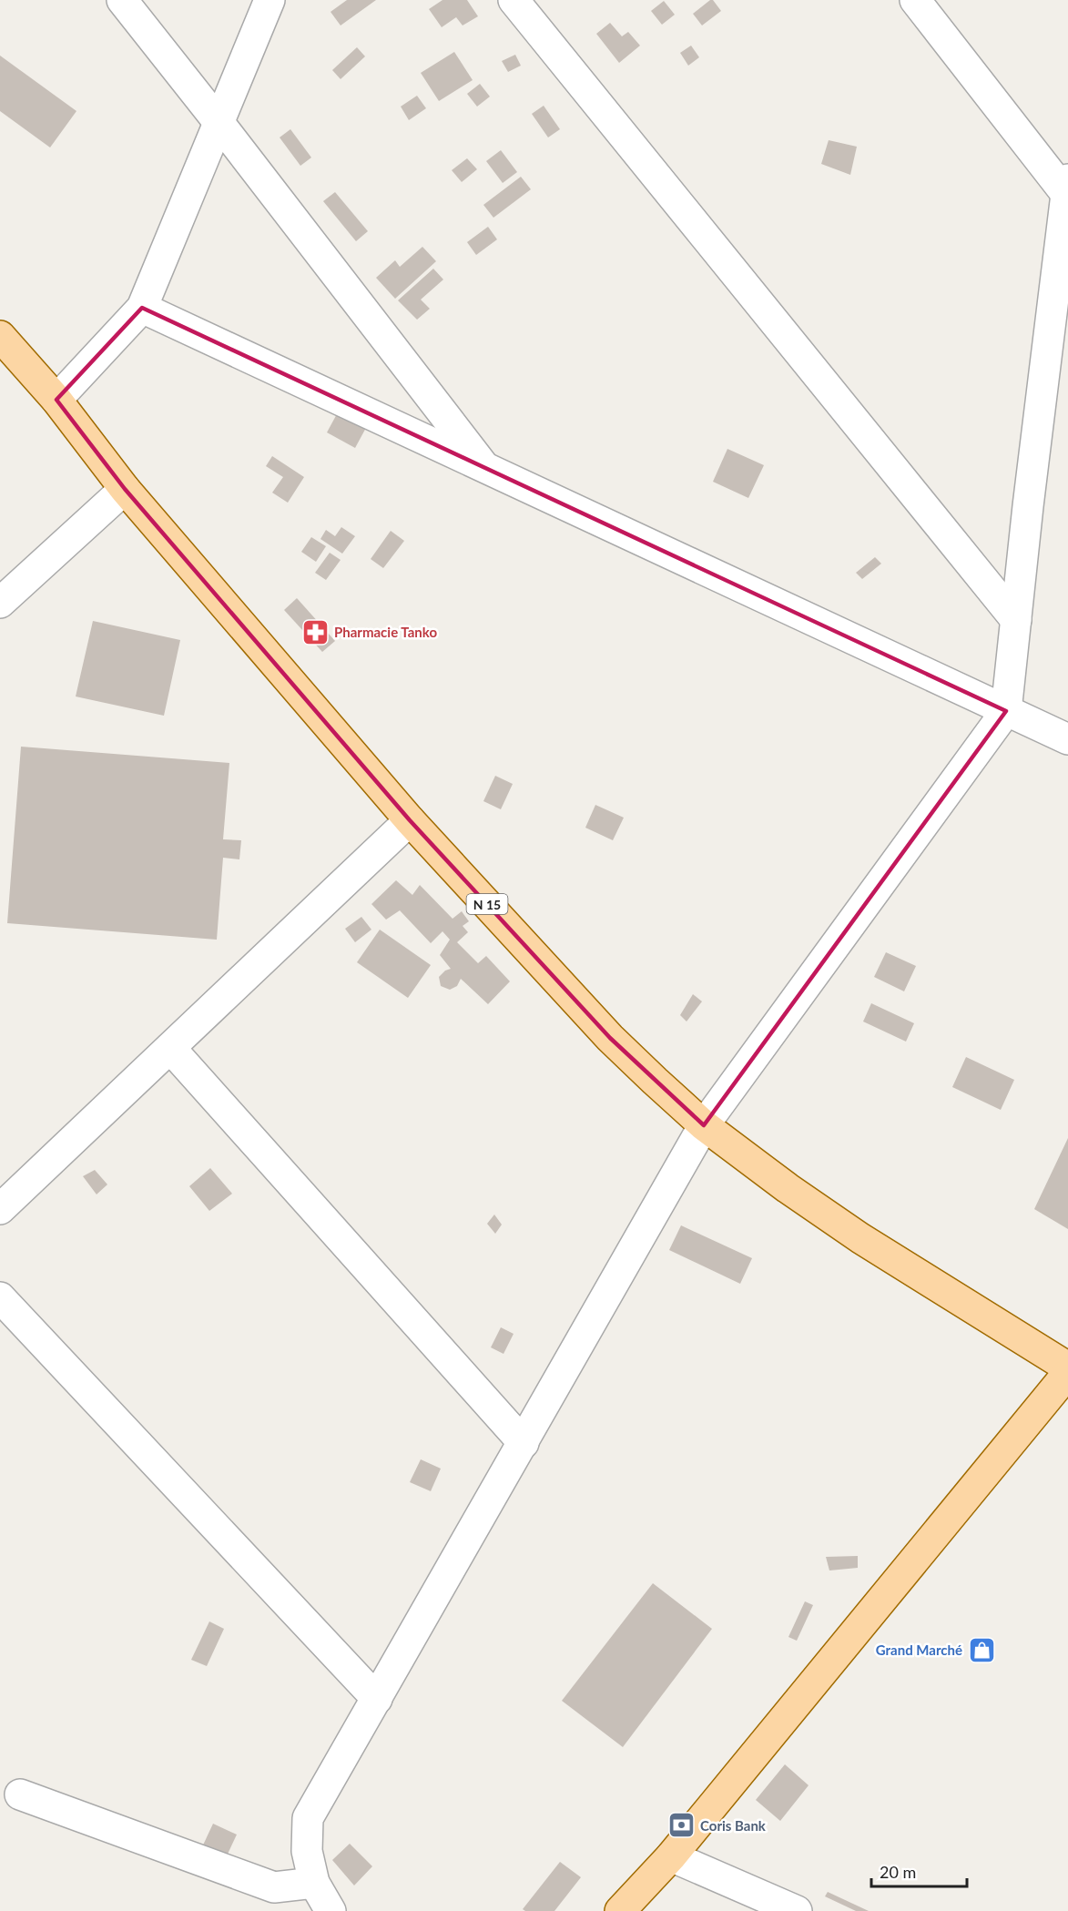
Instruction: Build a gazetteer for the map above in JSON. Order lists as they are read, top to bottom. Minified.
{"streets":{"main road":["N 15"]},"places":{"pharmacy":["Pharmacie Tanko"],"shop":["Grand Marché"],"bank":["Coris Bank"]},"scale_bar":"20 m"}
